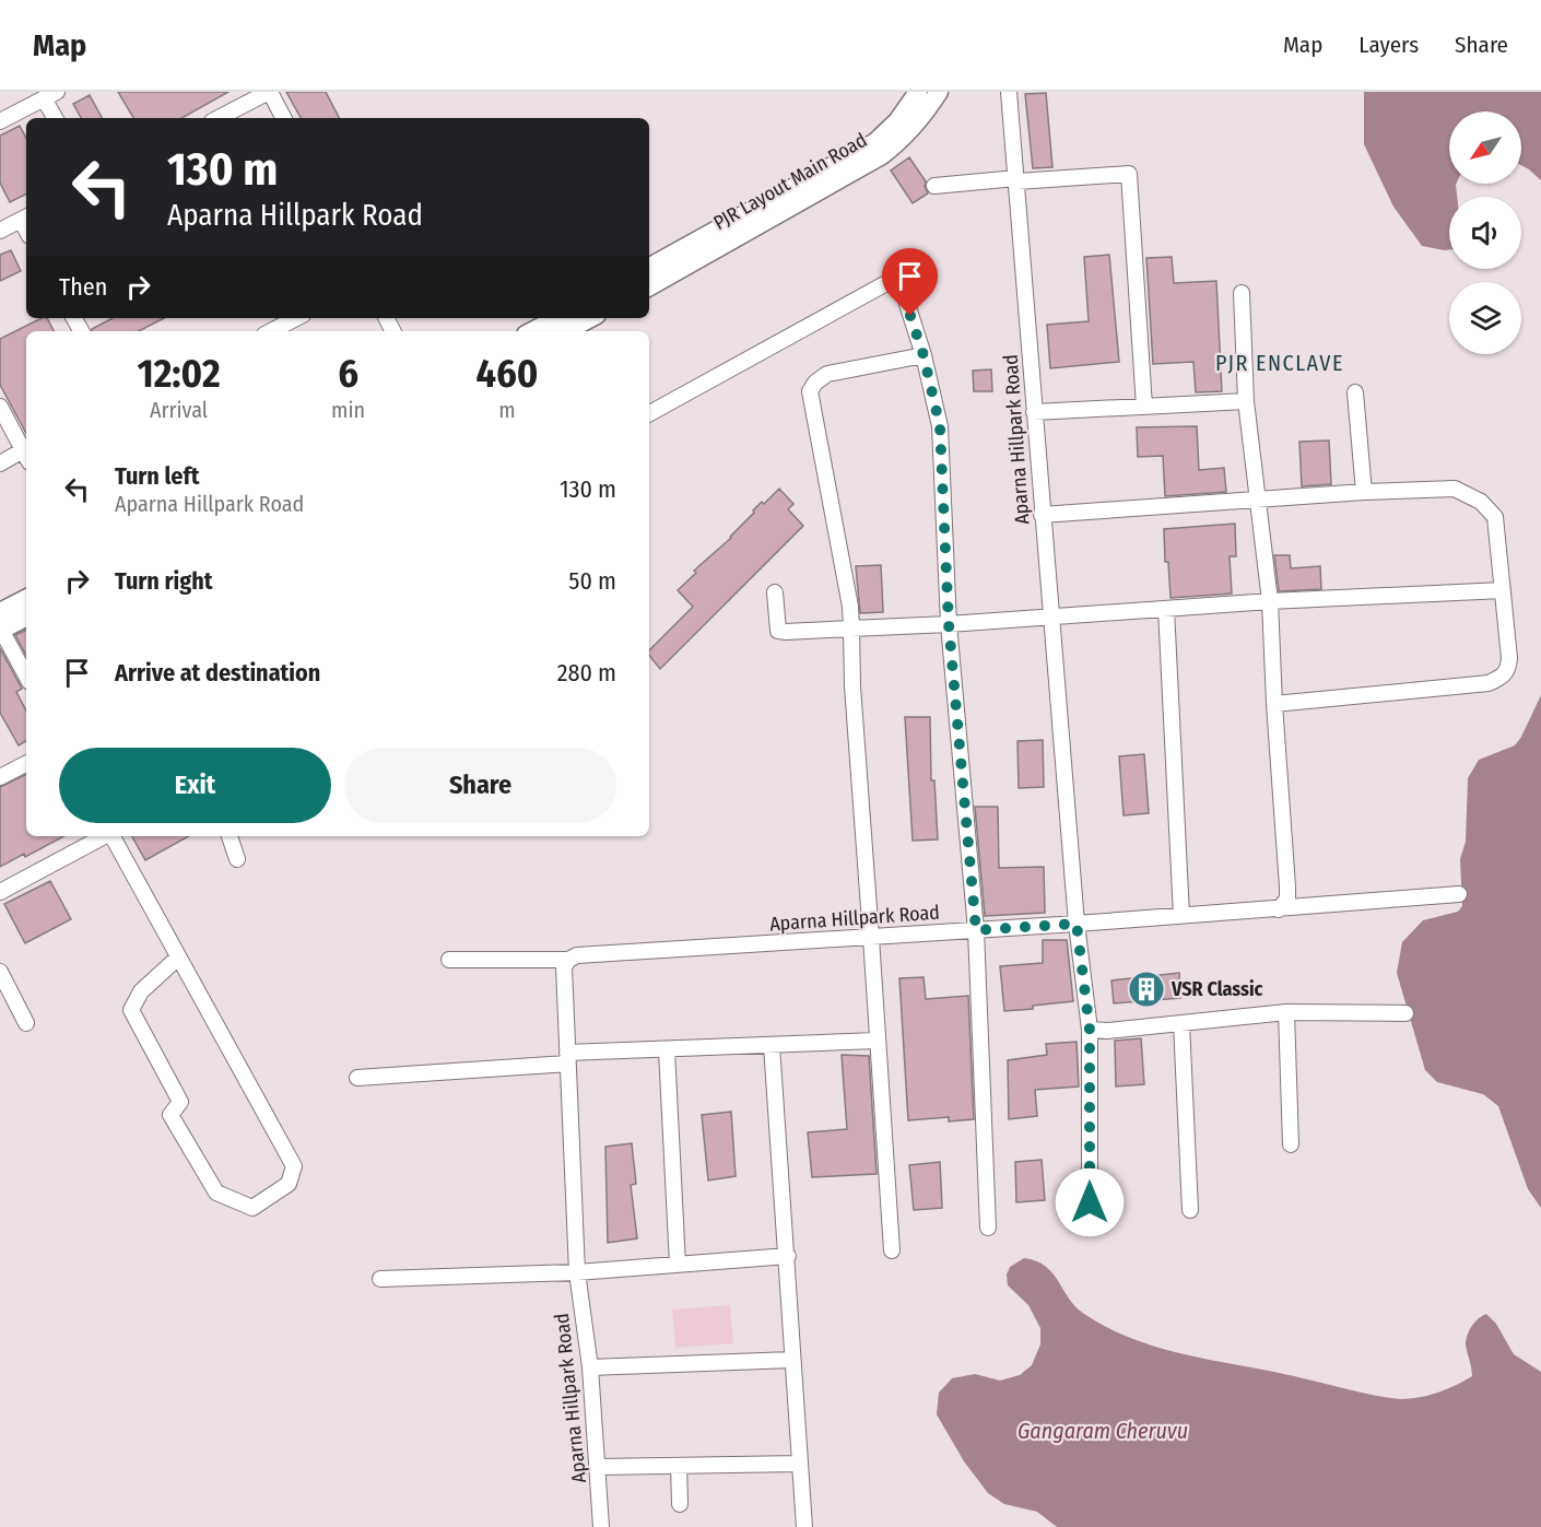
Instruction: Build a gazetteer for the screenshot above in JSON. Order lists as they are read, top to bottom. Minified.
{"streets":{"street":["PJR Layout Main Road","Aparna Hillpark Road"]},"districts":["PJR ENCLAVE"],"water":["Gangaram Cheruvu"],"places":{"building":["VSR Classic"]},"north":"bottom left","page":{"header":"Map","nav":["Map","Layers","Share"],"turn":["130 m","Aparna Hillpark Road"],"then":"Then","eta":["12:02","Arrival","6","min","460","m"],"list":[{"name":"Turn left","note":"Aparna Hillpark Road","value":"130 m"},{"name":"Turn right","value":"50 m"},{"name":"Arrive at destination","value":"280 m"}],"buttons":["Exit","Share"]}}
